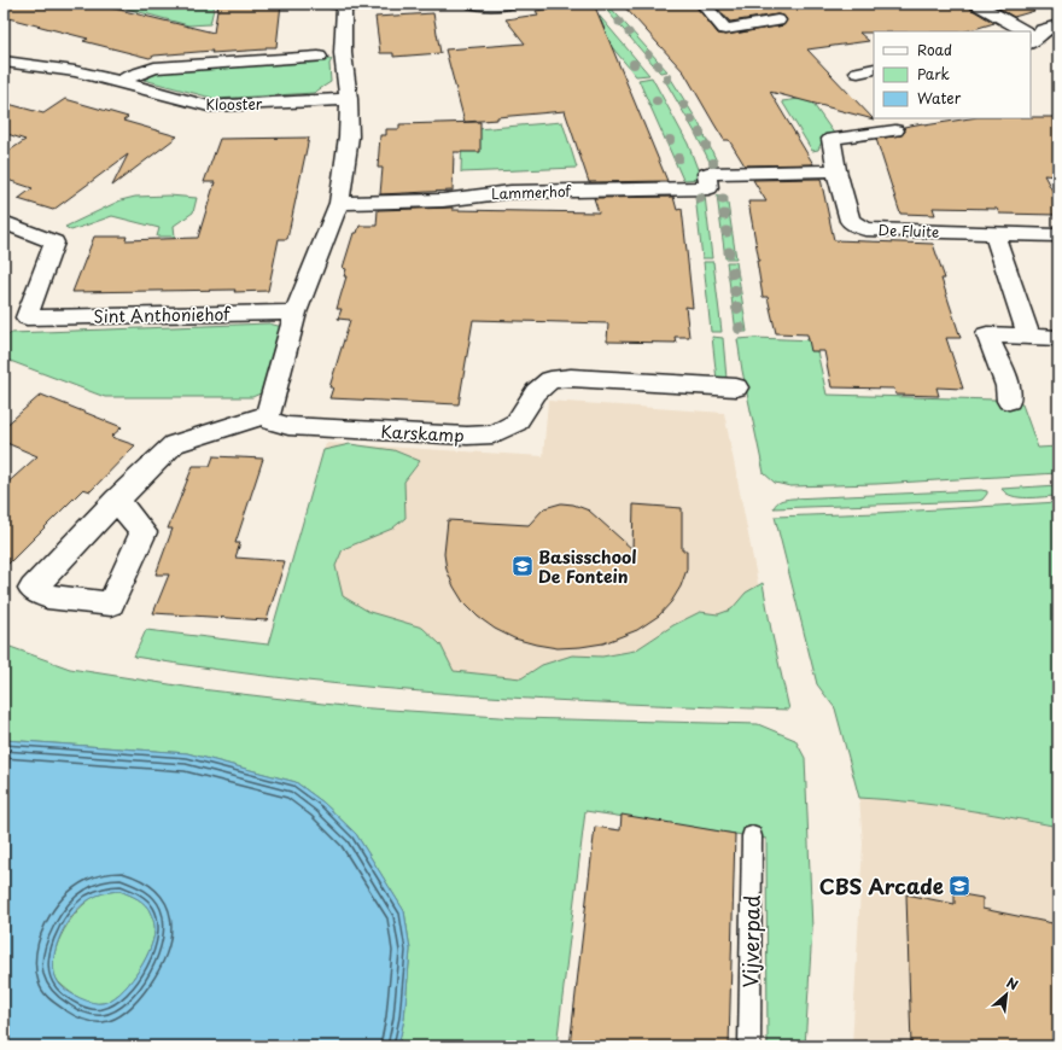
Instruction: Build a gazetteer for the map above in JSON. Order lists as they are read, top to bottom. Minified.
{"streets":{"street":["Klooster","Lammerhof","De Fluite","Sint Anthoniehof","Karskamp"],"lane":["Vijverpad"]},"crossings":[["Lammerhof","De Fluite"]],"places":{"school or university":["Basisschool De Fontein","CBS Arcade"]},"legend":["Road","Park","Water"],"north":"top right"}
